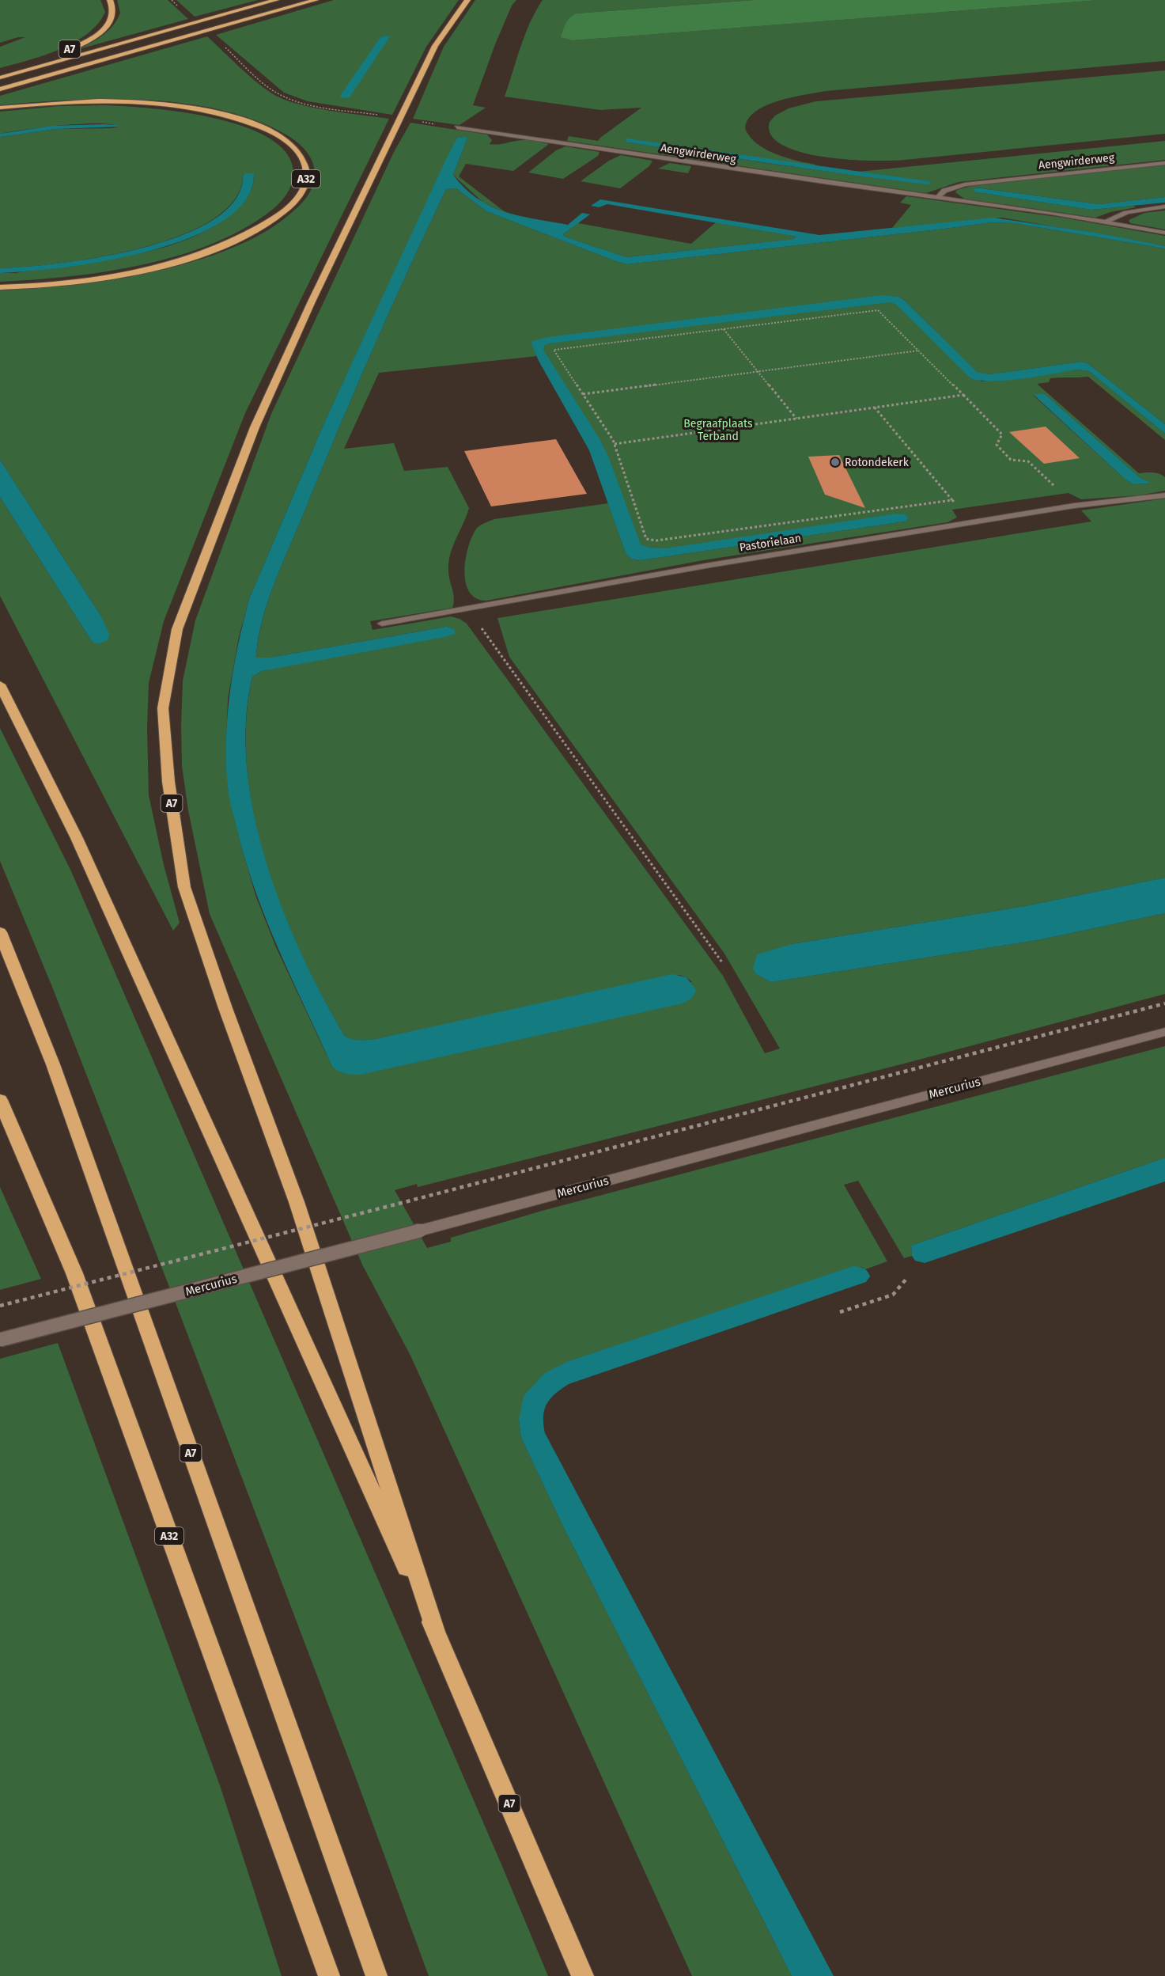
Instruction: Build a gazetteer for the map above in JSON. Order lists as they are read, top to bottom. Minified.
{"streets":{"highway":["A7","A32"],"street":["Aengwirderweg","Pastorielaan","Mercurius"]},"parks":["Begraafplaats Terband"],"places":["Rotondekerk"]}
